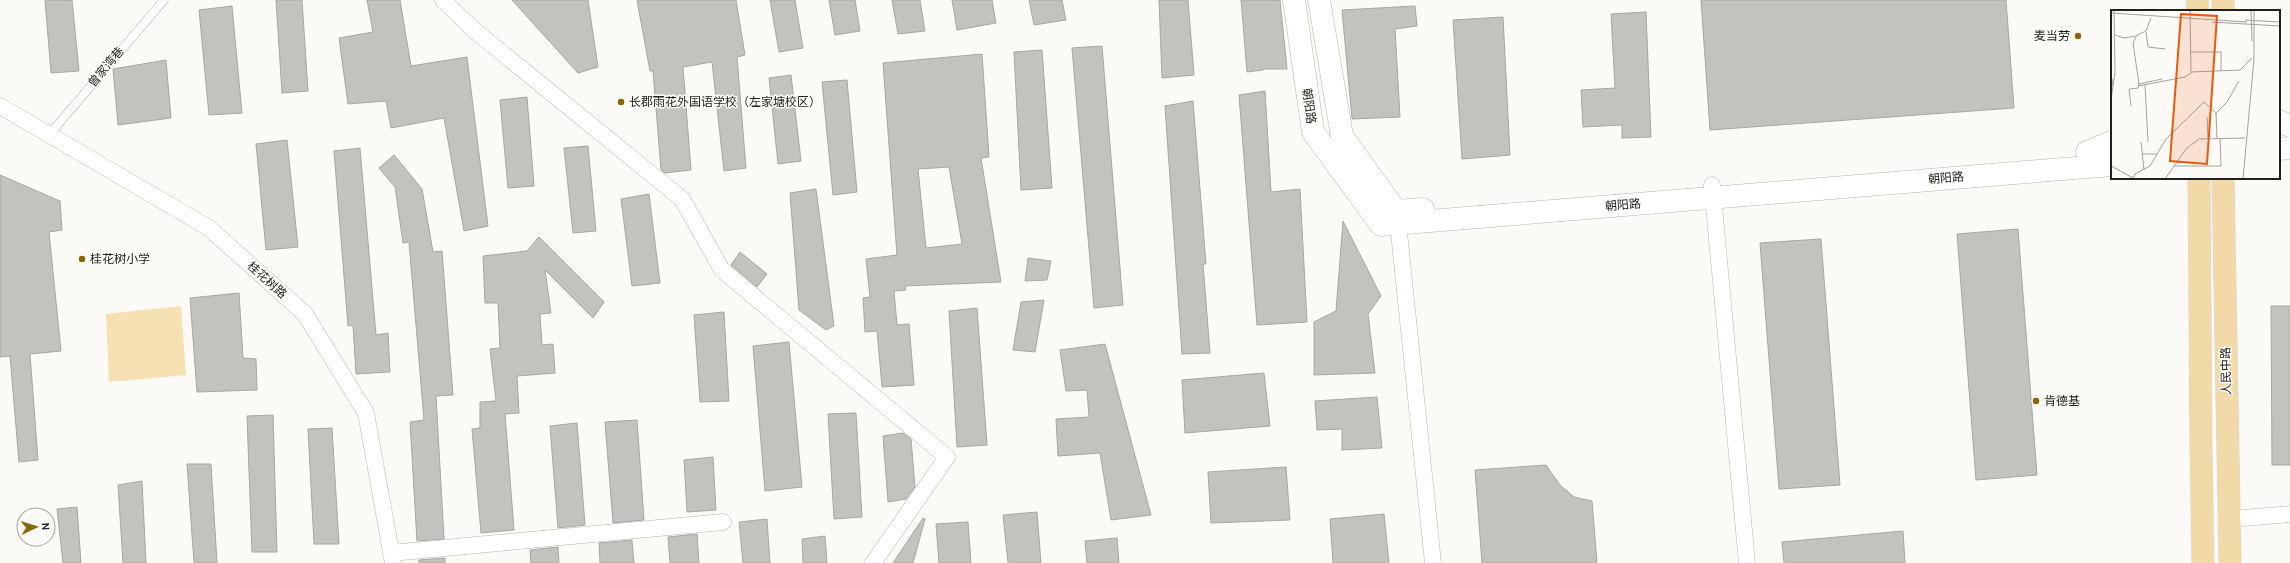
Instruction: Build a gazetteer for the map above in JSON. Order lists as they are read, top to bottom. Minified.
{"streets":{"main road":["人民中路"],"street":["朝阳路","桂花树路"],"lane":["曾家湾巷"]},"crossings":[["曾家湾巷","桂花树路"]],"places":["麦当劳","长郡雨花外国语学校（左家塘校区）","桂花树小学","肯德基"],"north":"right"}
